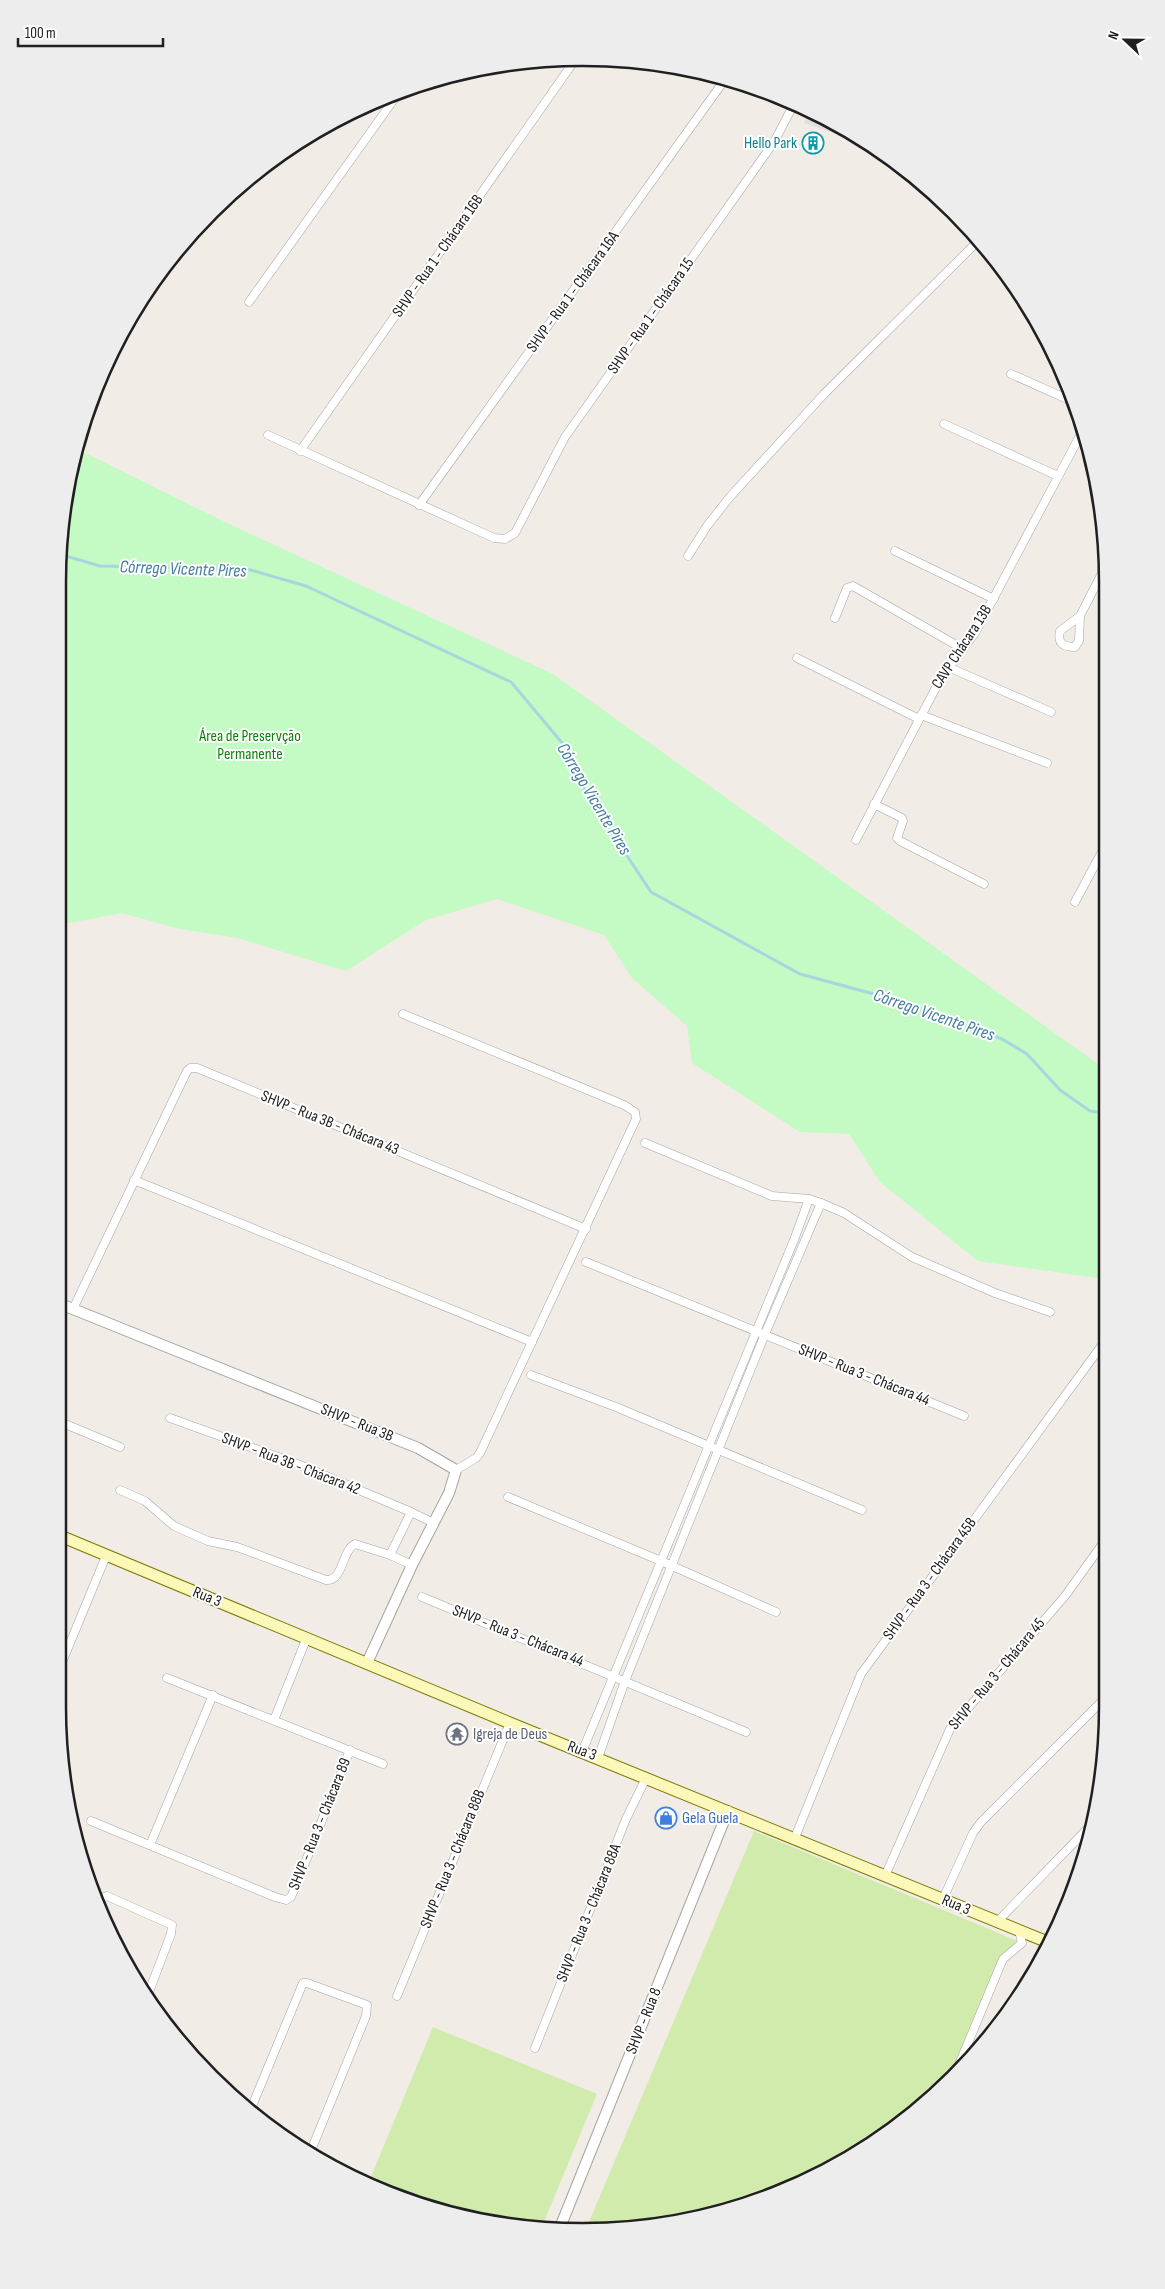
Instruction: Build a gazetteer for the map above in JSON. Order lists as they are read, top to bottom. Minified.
{"streets":{"main road":["Rua 3"],"street":["SHVP - Rua 1 - Chácara 16B","SHVP - Rua 1 - Chácara 16A","SHVP - Rua 1 - Chácara 15","CAVP Chácara 13B","SHVP - Rua 3B - Chácara 43","SHVP - Rua 3 - Chácara 44","SHVP - Rua 3B","SHVP - Rua 3B - Chácara 42","SHVP - Rua 3 - Chácara 45B","SHVP - Rua 3 - Chácara 45","SHVP - Rua 3 - Chácara 89","SHVP - Rua 3 - Chácara 88B","SHVP - Rua 3 - Chácara 88A","SHVP - Rua 8"]},"crossings":[["SHVP - Rua 1 - Chácara 16A","SHVP - Rua 1 - Chácara 15"],["SHVP - Rua 3B - Chácara 43","SHVP - Rua 3B"],["SHVP - Rua 3 - Chácara 45B","Rua 3"],["Rua 3","SHVP - Rua 3 - Chácara 45"],["Rua 3","SHVP - Rua 3 - Chácara 88B"],["Rua 3","SHVP - Rua 3 - Chácara 88A"],["Rua 3","SHVP - Rua 8"]],"water":["Córrego Vicente Pires"],"parks":["Área de Preservção Permanente"],"places":{"building":["Hello Park"],"temple":["Igreja de Deus"],"shop":["Gela Guela"]},"scale_bar":"100 m","north":"left"}
